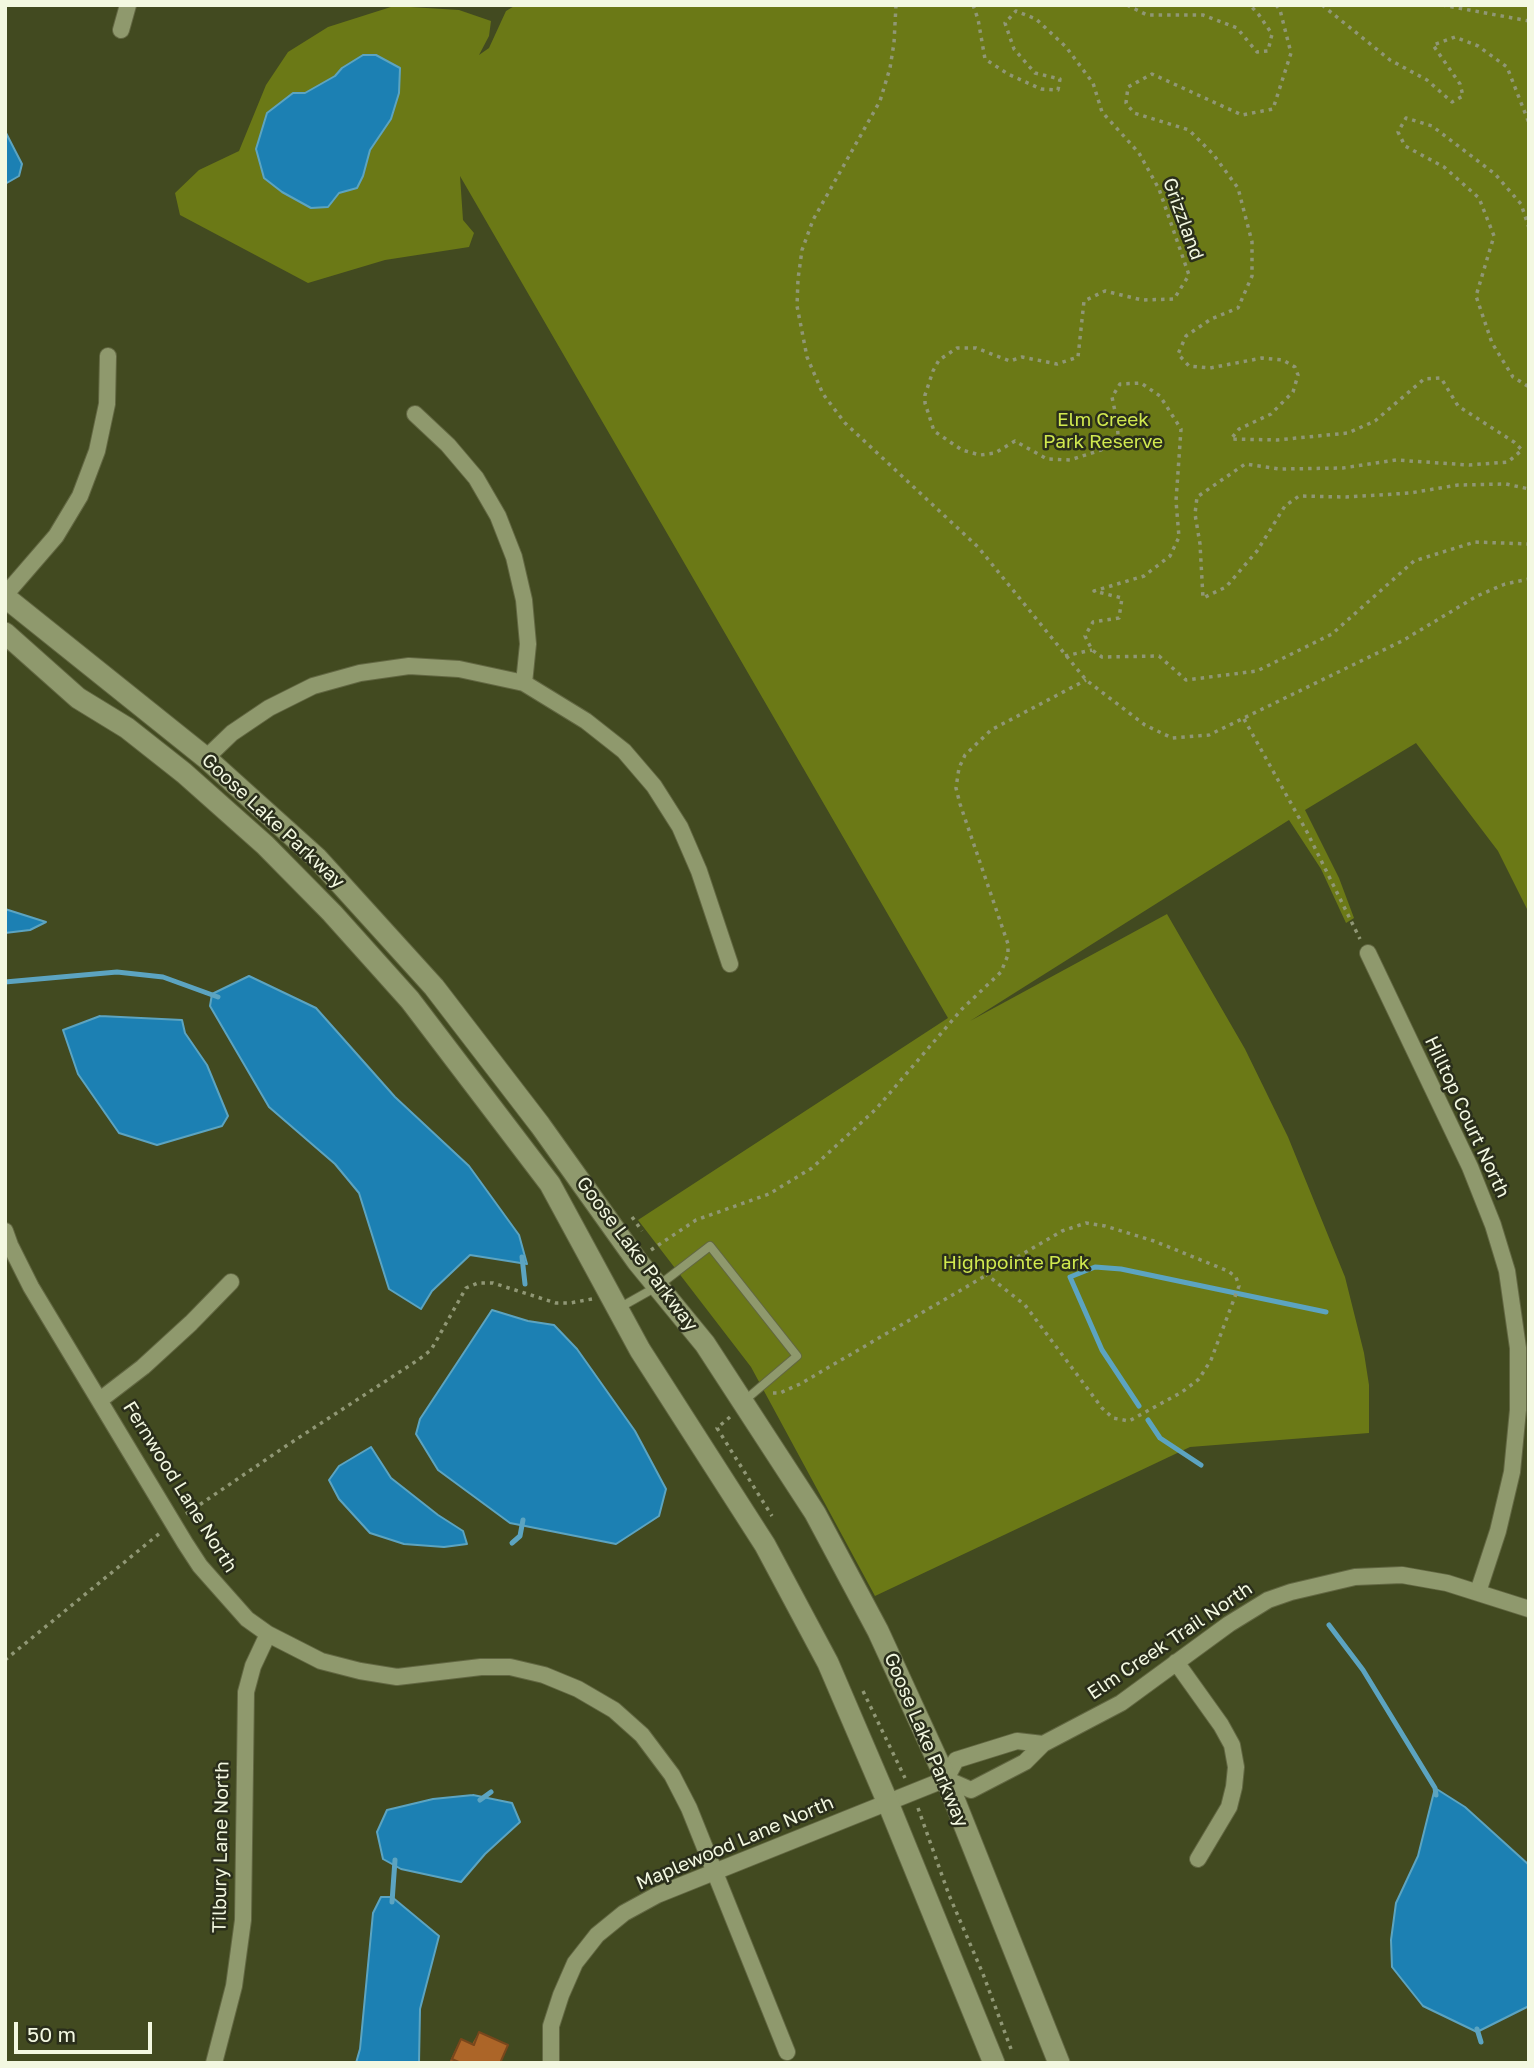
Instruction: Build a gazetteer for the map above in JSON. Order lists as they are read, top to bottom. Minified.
{"streets":{"street":["Goose Lake Parkway","Hilltop Court North","Fernwood Lane North","Elm Creek Trail North","Maplewood Lane North","Tilbury Lane North"],"path":["Grizzland"]},"crossings":[["Goose Lake Parkway","Elm Creek Trail North"],["Goose Lake Parkway","Maplewood Lane North"],["Hilltop Court North","Elm Creek Trail North"],["Fernwood Lane North","Maplewood Lane North"],["Fernwood Lane North","Tilbury Lane North"],["Elm Creek Trail North","Maplewood Lane North"]],"parks":["Elm Creek Park Reserve","Highpointe Park"],"scale_bar":"50 m"}
